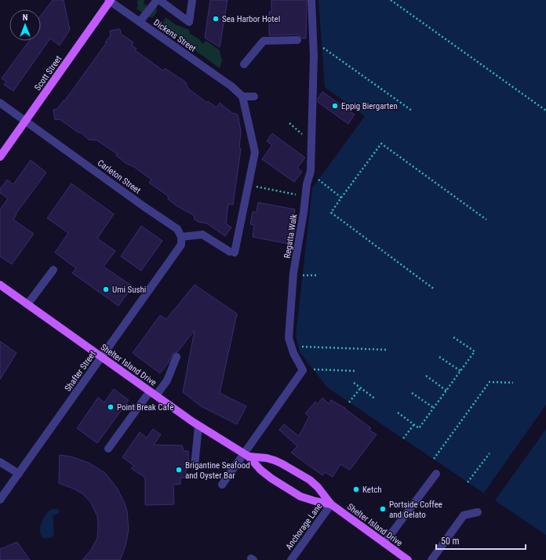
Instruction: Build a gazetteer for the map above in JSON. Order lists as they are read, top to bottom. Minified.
{"streets":{"main road":["Scott Street","Shelter Island Drive"],"street":["Dickens Street","Carleton Street","Regatta Walk","Shafter Street","Anchorage Lane"]},"crossings":[["Dickens Street","Scott Street"],["Scott Street","Carleton Street"],["Carleton Street","Shafter Street"],["Regatta Walk","Shelter Island Drive"],["Shelter Island Drive","Shafter Street"],["Shelter Island Drive","Anchorage Lane"]],"places":["Sea Harbor Hotel","Eppig Biergarten","Umi Sushi","Point Break Cafe","Brigantine Seafood and Oyster Bar","Ketch","Portside Coffee and Gelato"],"scale_bar":"50 m","north":"top"}
